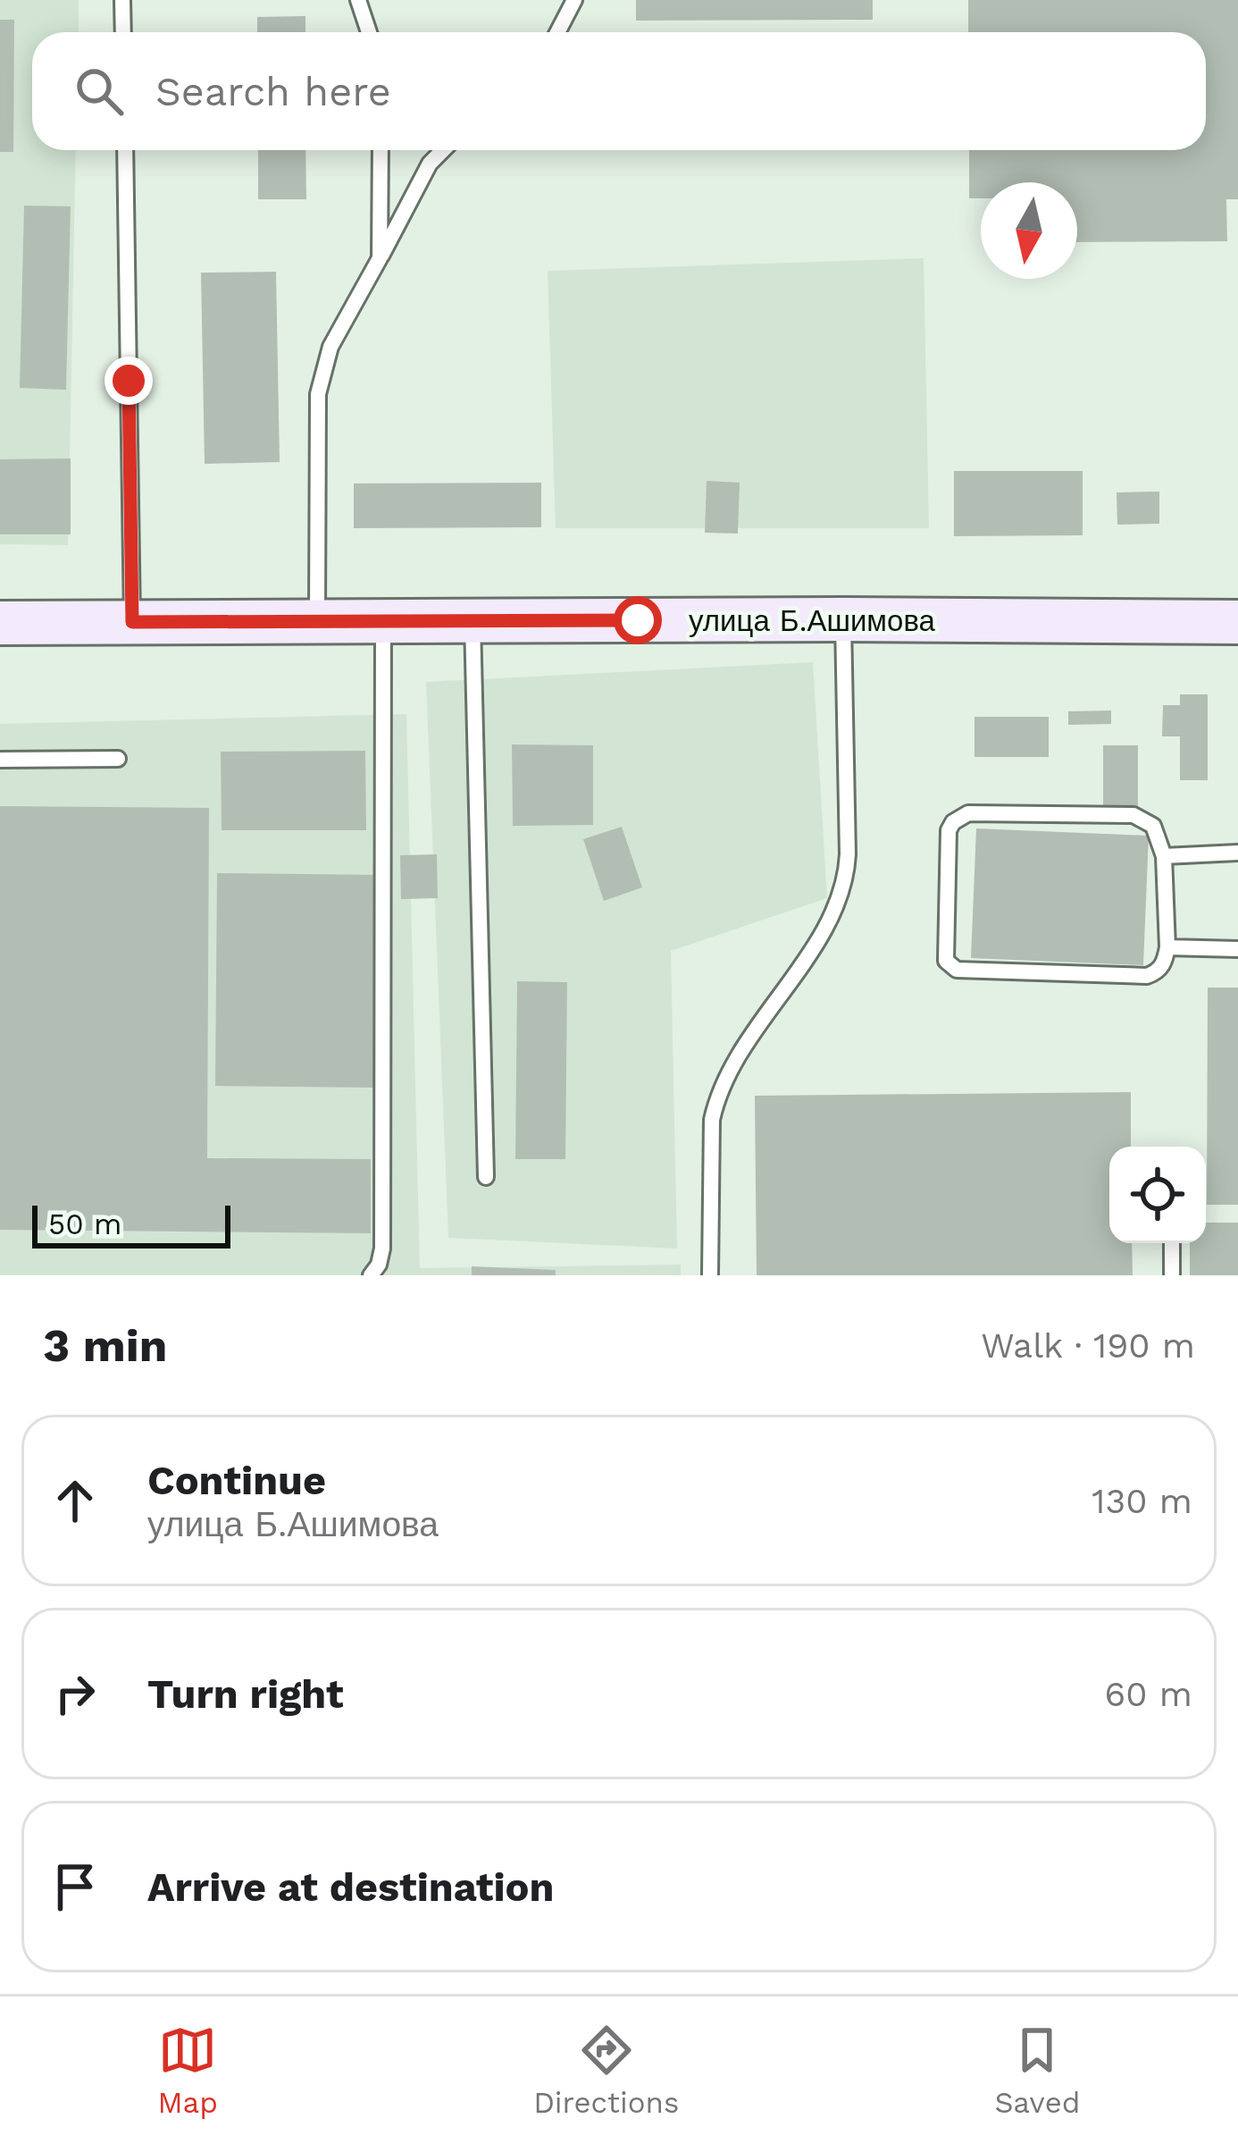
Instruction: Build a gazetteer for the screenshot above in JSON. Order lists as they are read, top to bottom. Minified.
{"streets":{"street":["улица Б.Ашимова"]},"scale_bar":"50 m","north":"bottom","page":{"search":"Search here","scale":"50 m","heading":["3 min","Walk · 190 m"],"list":[["Continue","улица Б.Ашимова","130 m"],["Turn right","60 m"],"Arrive at destination"],"nav":["Map","Directions","Saved"]}}
